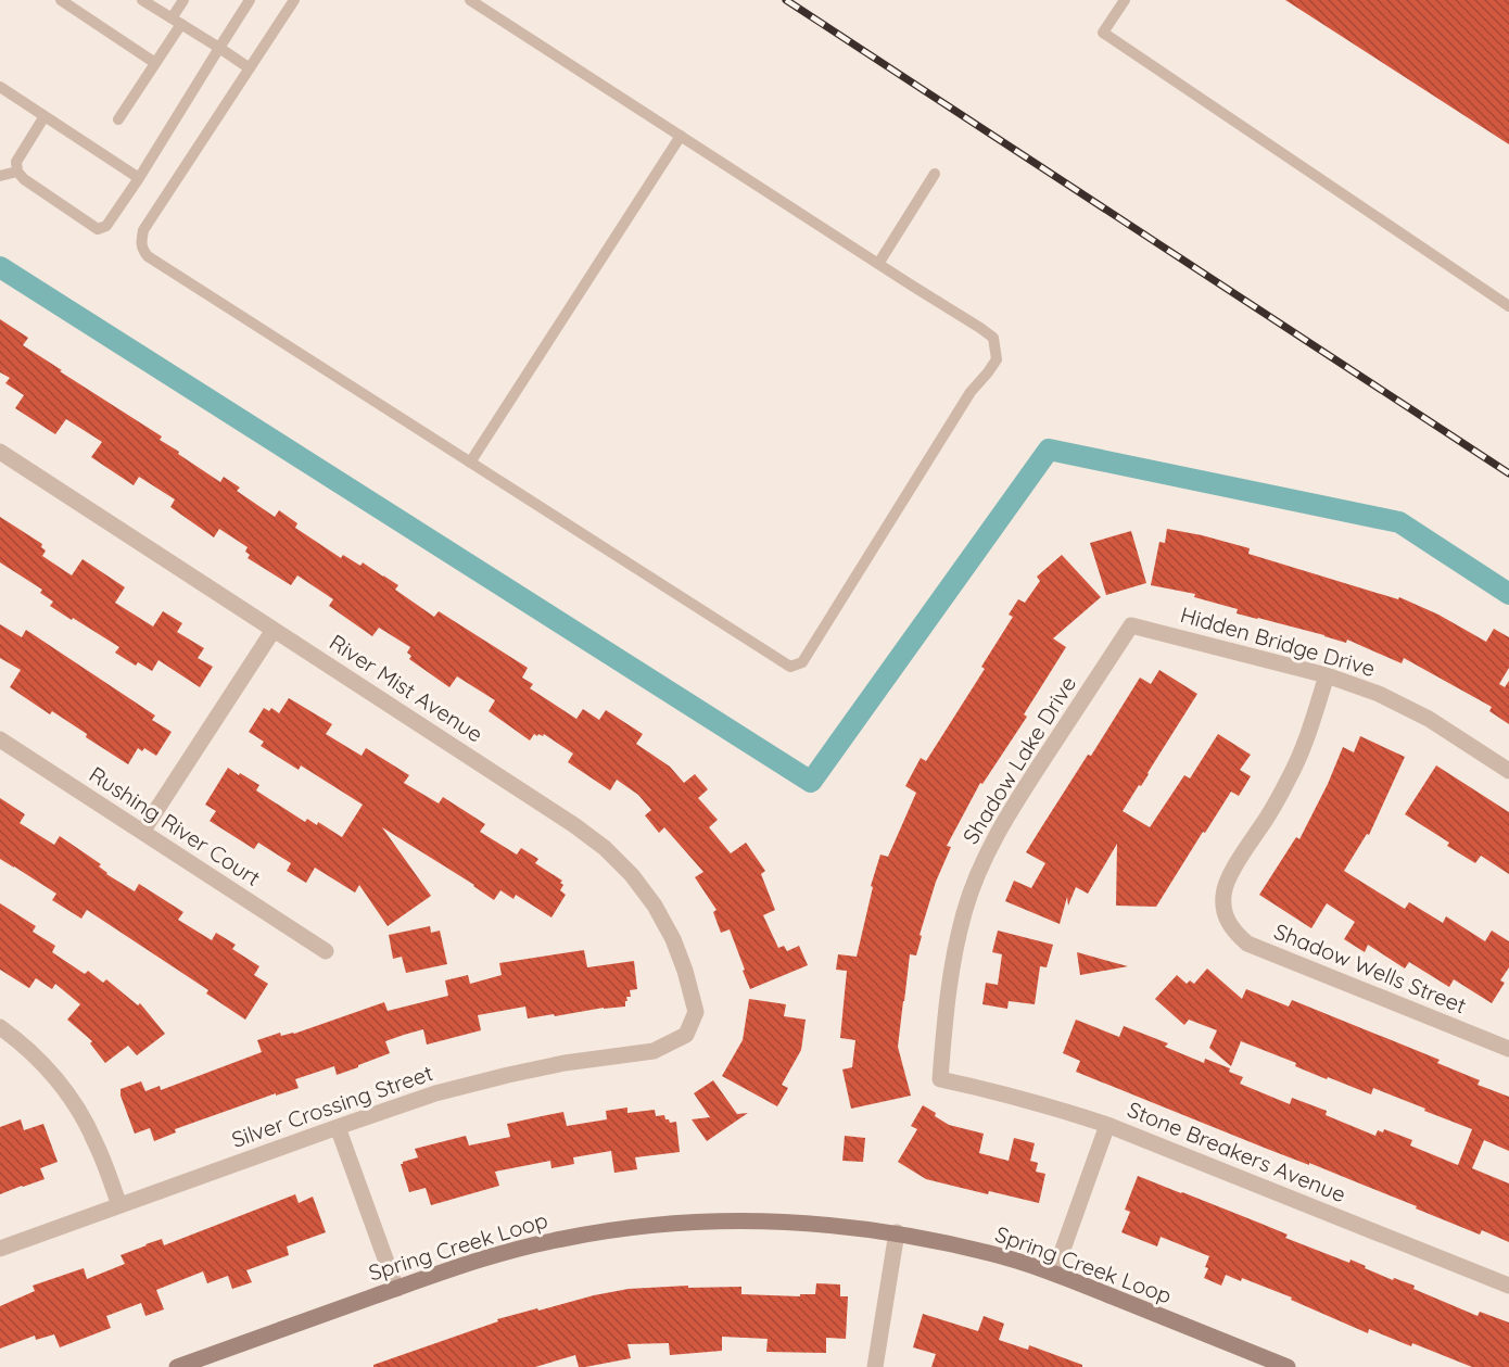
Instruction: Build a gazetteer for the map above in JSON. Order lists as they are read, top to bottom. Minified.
{"streets":{"street":["Hidden Bridge Drive","River Mist Avenue","Shadow Lake Drive","Rushing River Court","Shadow Wells Street","Silver Crossing Street","Stone Breakers Avenue","Spring Creek Loop"]},"crossings":[["Hidden Bridge Drive","Shadow Lake Drive"],["Hidden Bridge Drive","Shadow Wells Street"],["River Mist Avenue","Silver Crossing Street"],["Shadow Lake Drive","Stone Breakers Avenue"]]}
